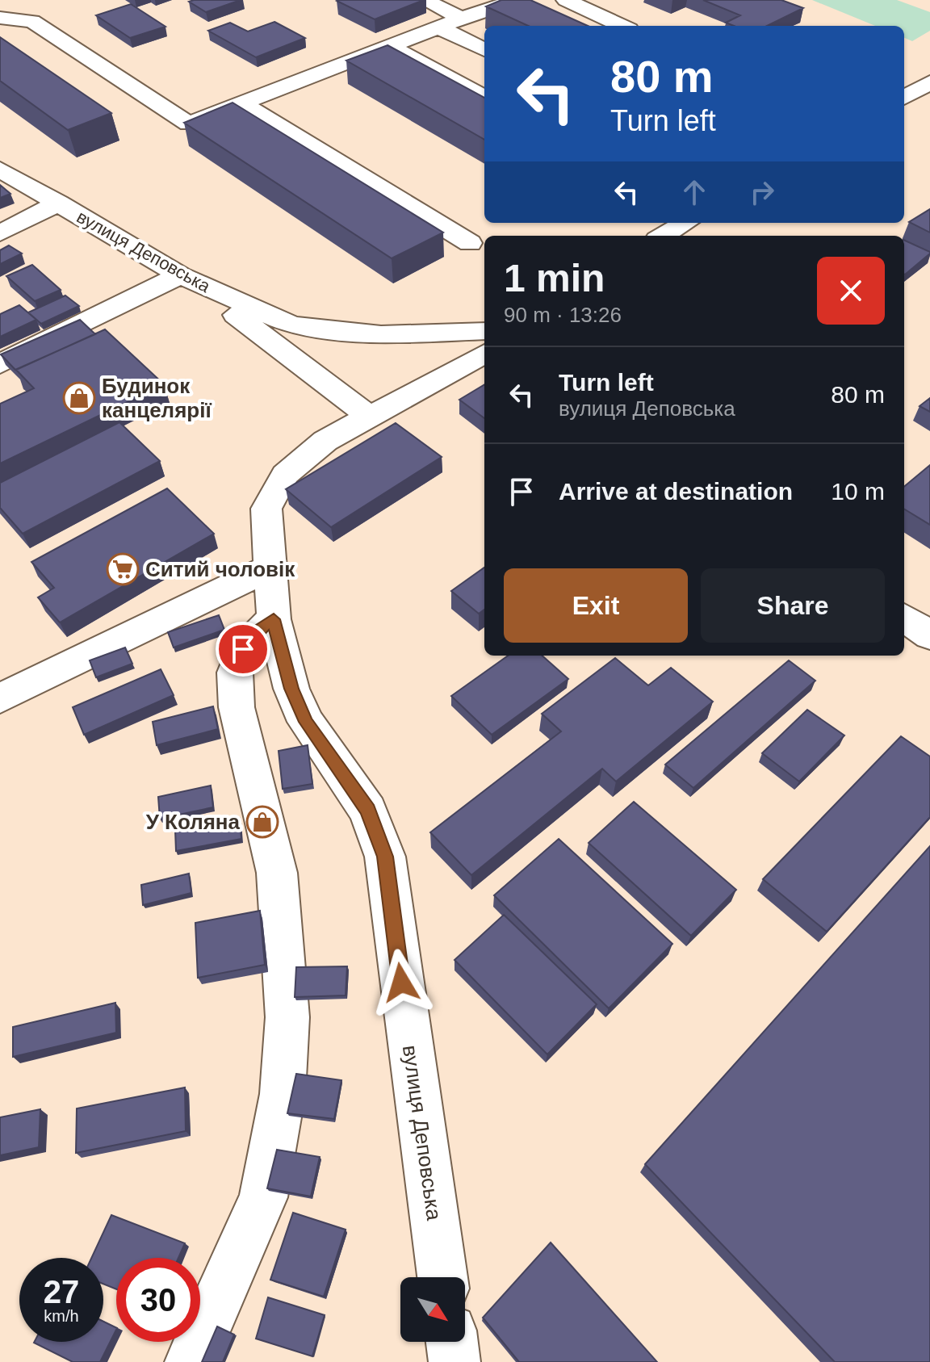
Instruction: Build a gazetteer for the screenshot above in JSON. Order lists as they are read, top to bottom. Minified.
{"streets":{"street":["вулиця Деповська"]},"places":{"shop":["Будинок канцелярії","У Коляна"],"supermarket":["Ситий чоловік"]},"north":"bottom right","page":{"turn":["80 m","Turn left"],"heading":["1 min","90 m · 13:26"],"list":[{"name":"Turn left","note":"вулиця Деповська","value":"80 m"},{"name":"Arrive at destination","value":"10 m"}],"buttons":["Exit","Share"],"speed":"27 km/h","limit":"30"}}
